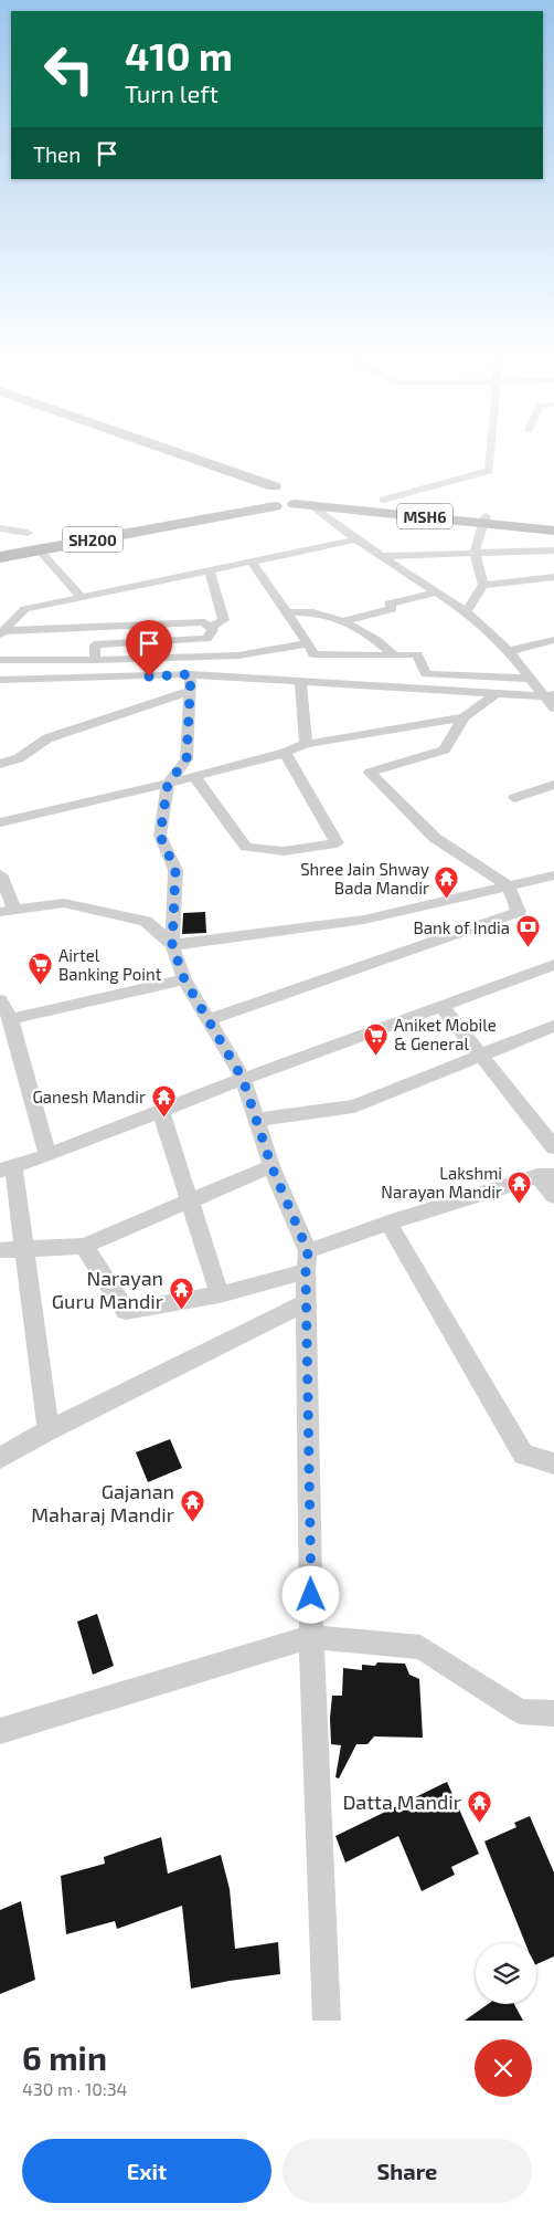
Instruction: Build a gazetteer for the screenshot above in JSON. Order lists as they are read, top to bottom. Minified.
{"streets":{"main road":["MSH6","SH200"]},"places":{"temple":["Shree Jain Shway Bada Mandir","Ganesh Mandir","Lakshmi Narayan Mandir","Narayan Guru Mandir","Gajanan Maharaj Mandir","Datta Mandir"],"bank":["Bank of India"],"supermarket":["Airtel Banking Point","Aniket Mobile & General"]},"page":{"turn":["410 m","Turn left"],"then":"Then","heading":["6 min","430 m · 10:34"],"buttons":["Exit","Share"]}}
